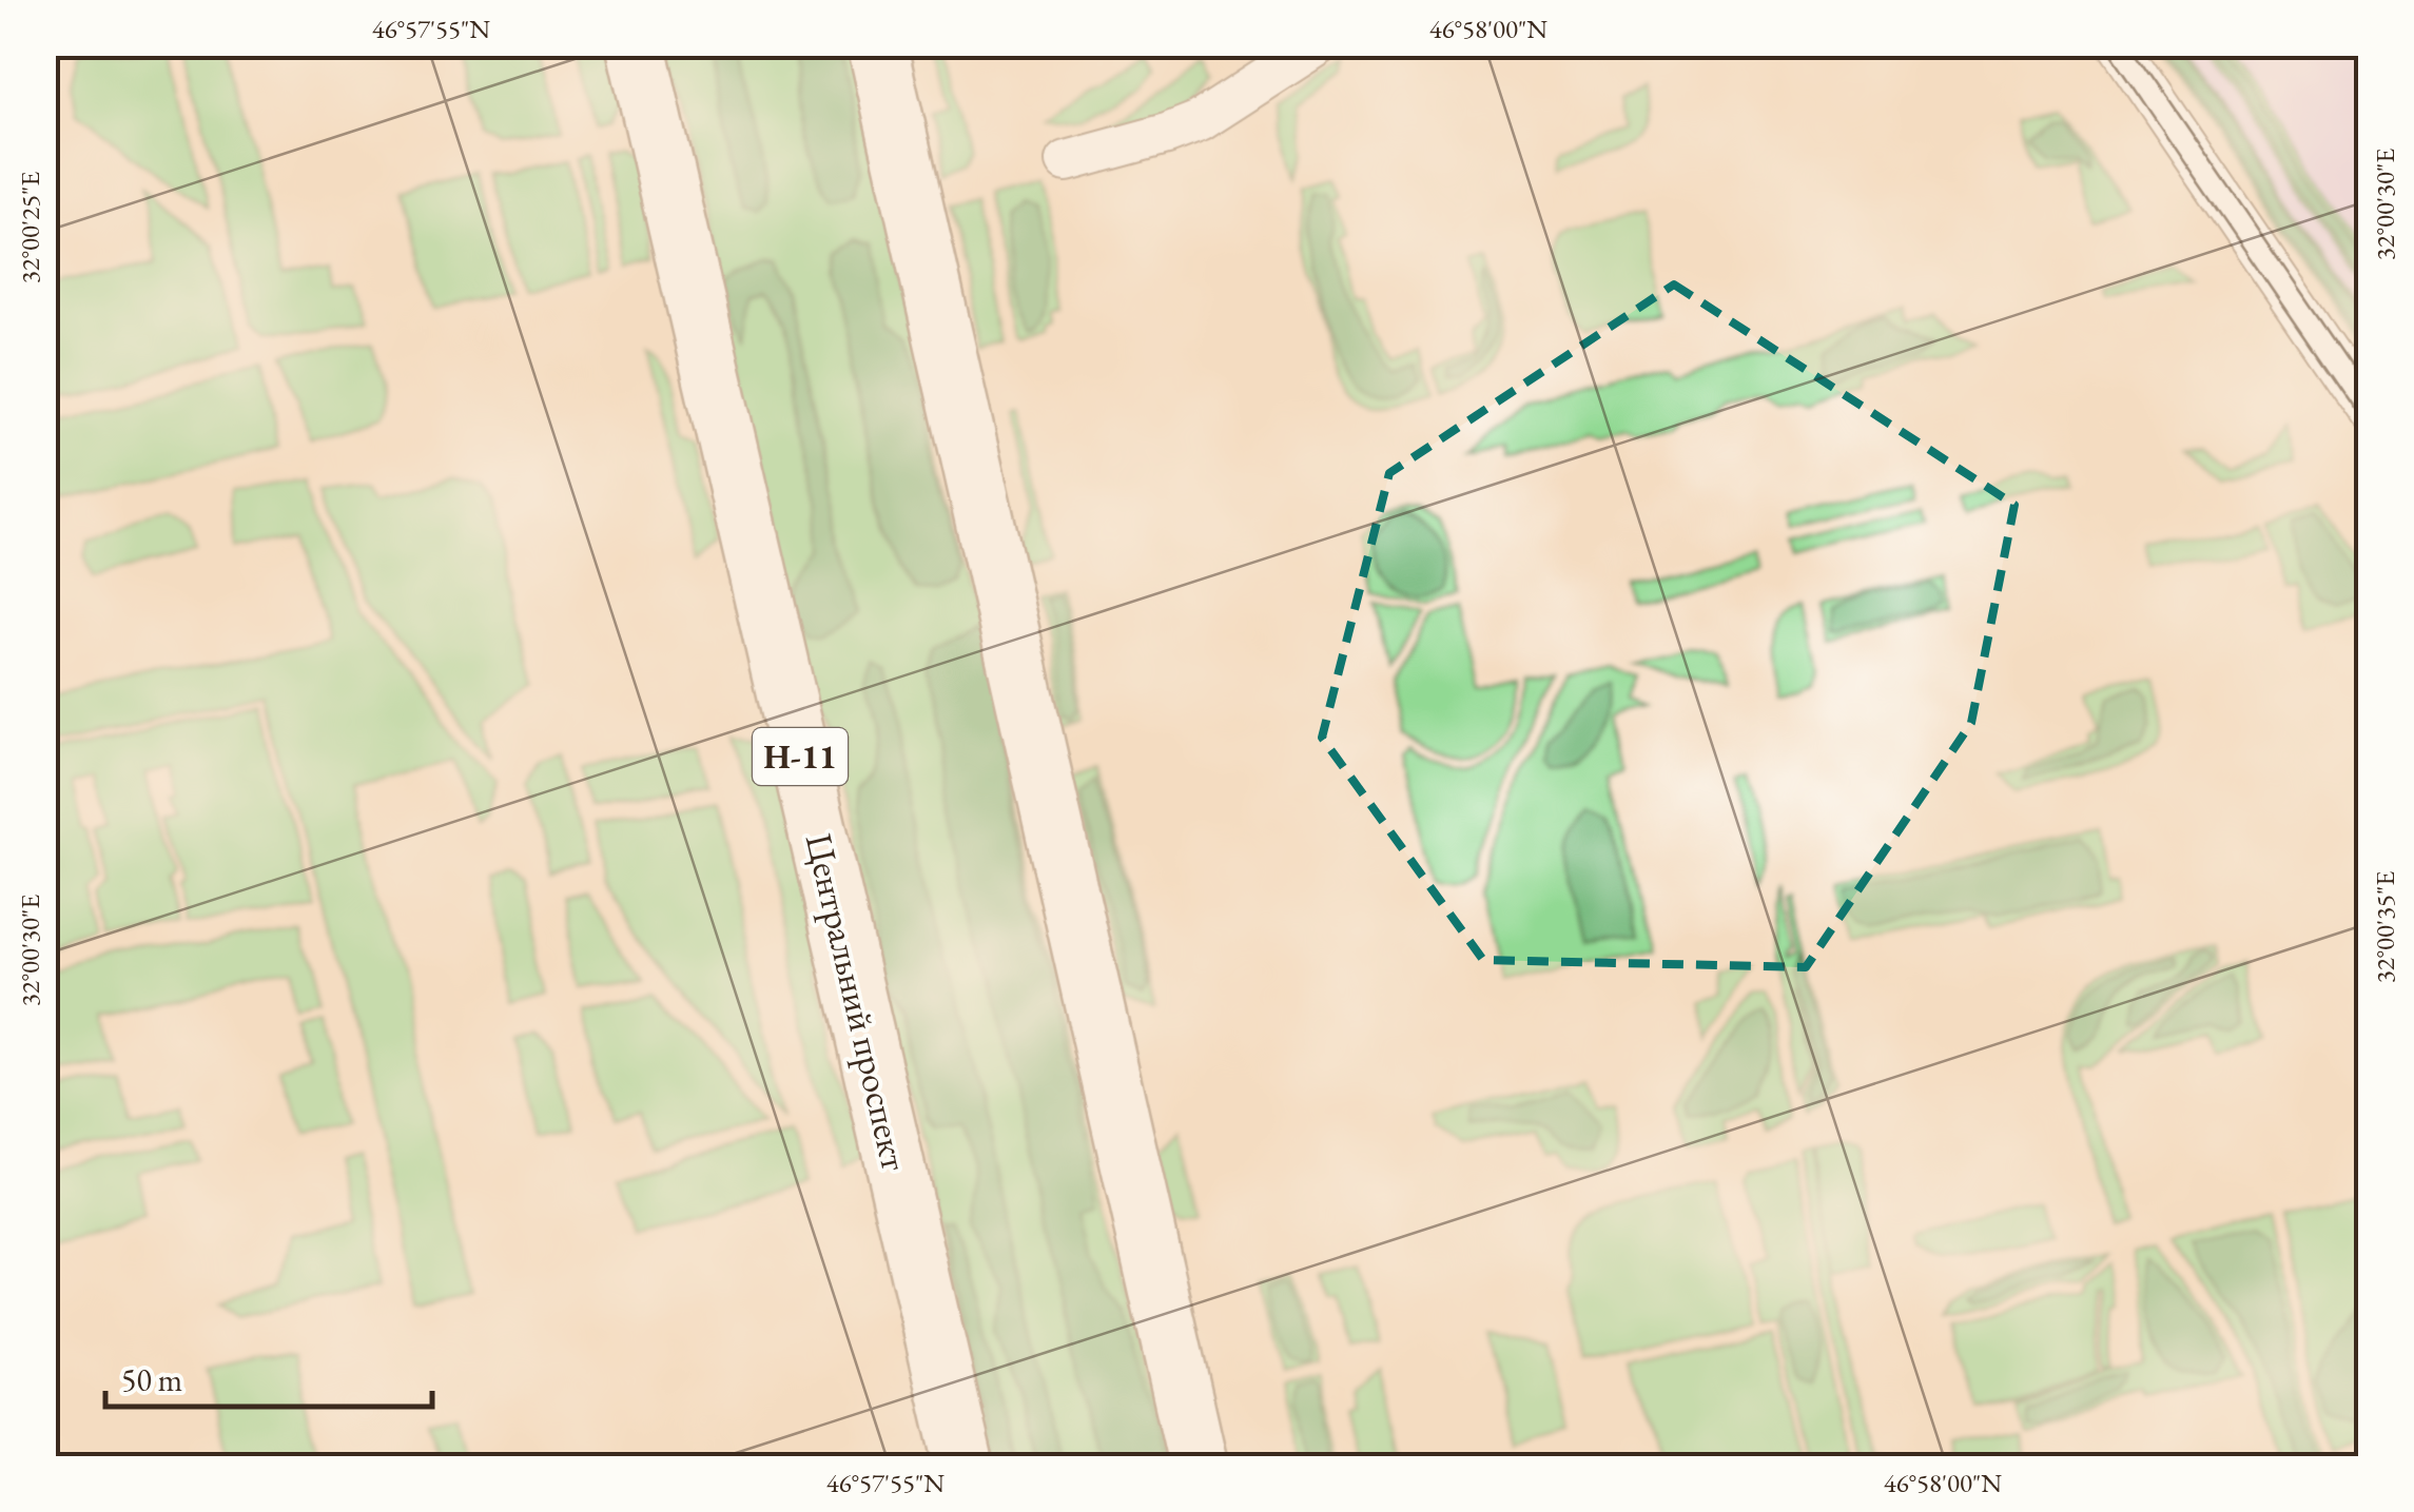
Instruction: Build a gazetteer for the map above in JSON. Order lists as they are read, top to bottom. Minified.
{"streets":{"main road":["Н-11","Центральний проспект"]},"scale_bar":"50 m","coordinates":["46°57'55\"N","46°58'00\"N","32°00'30\"E","32°00'25\"E","32°00'35\"E"]}
